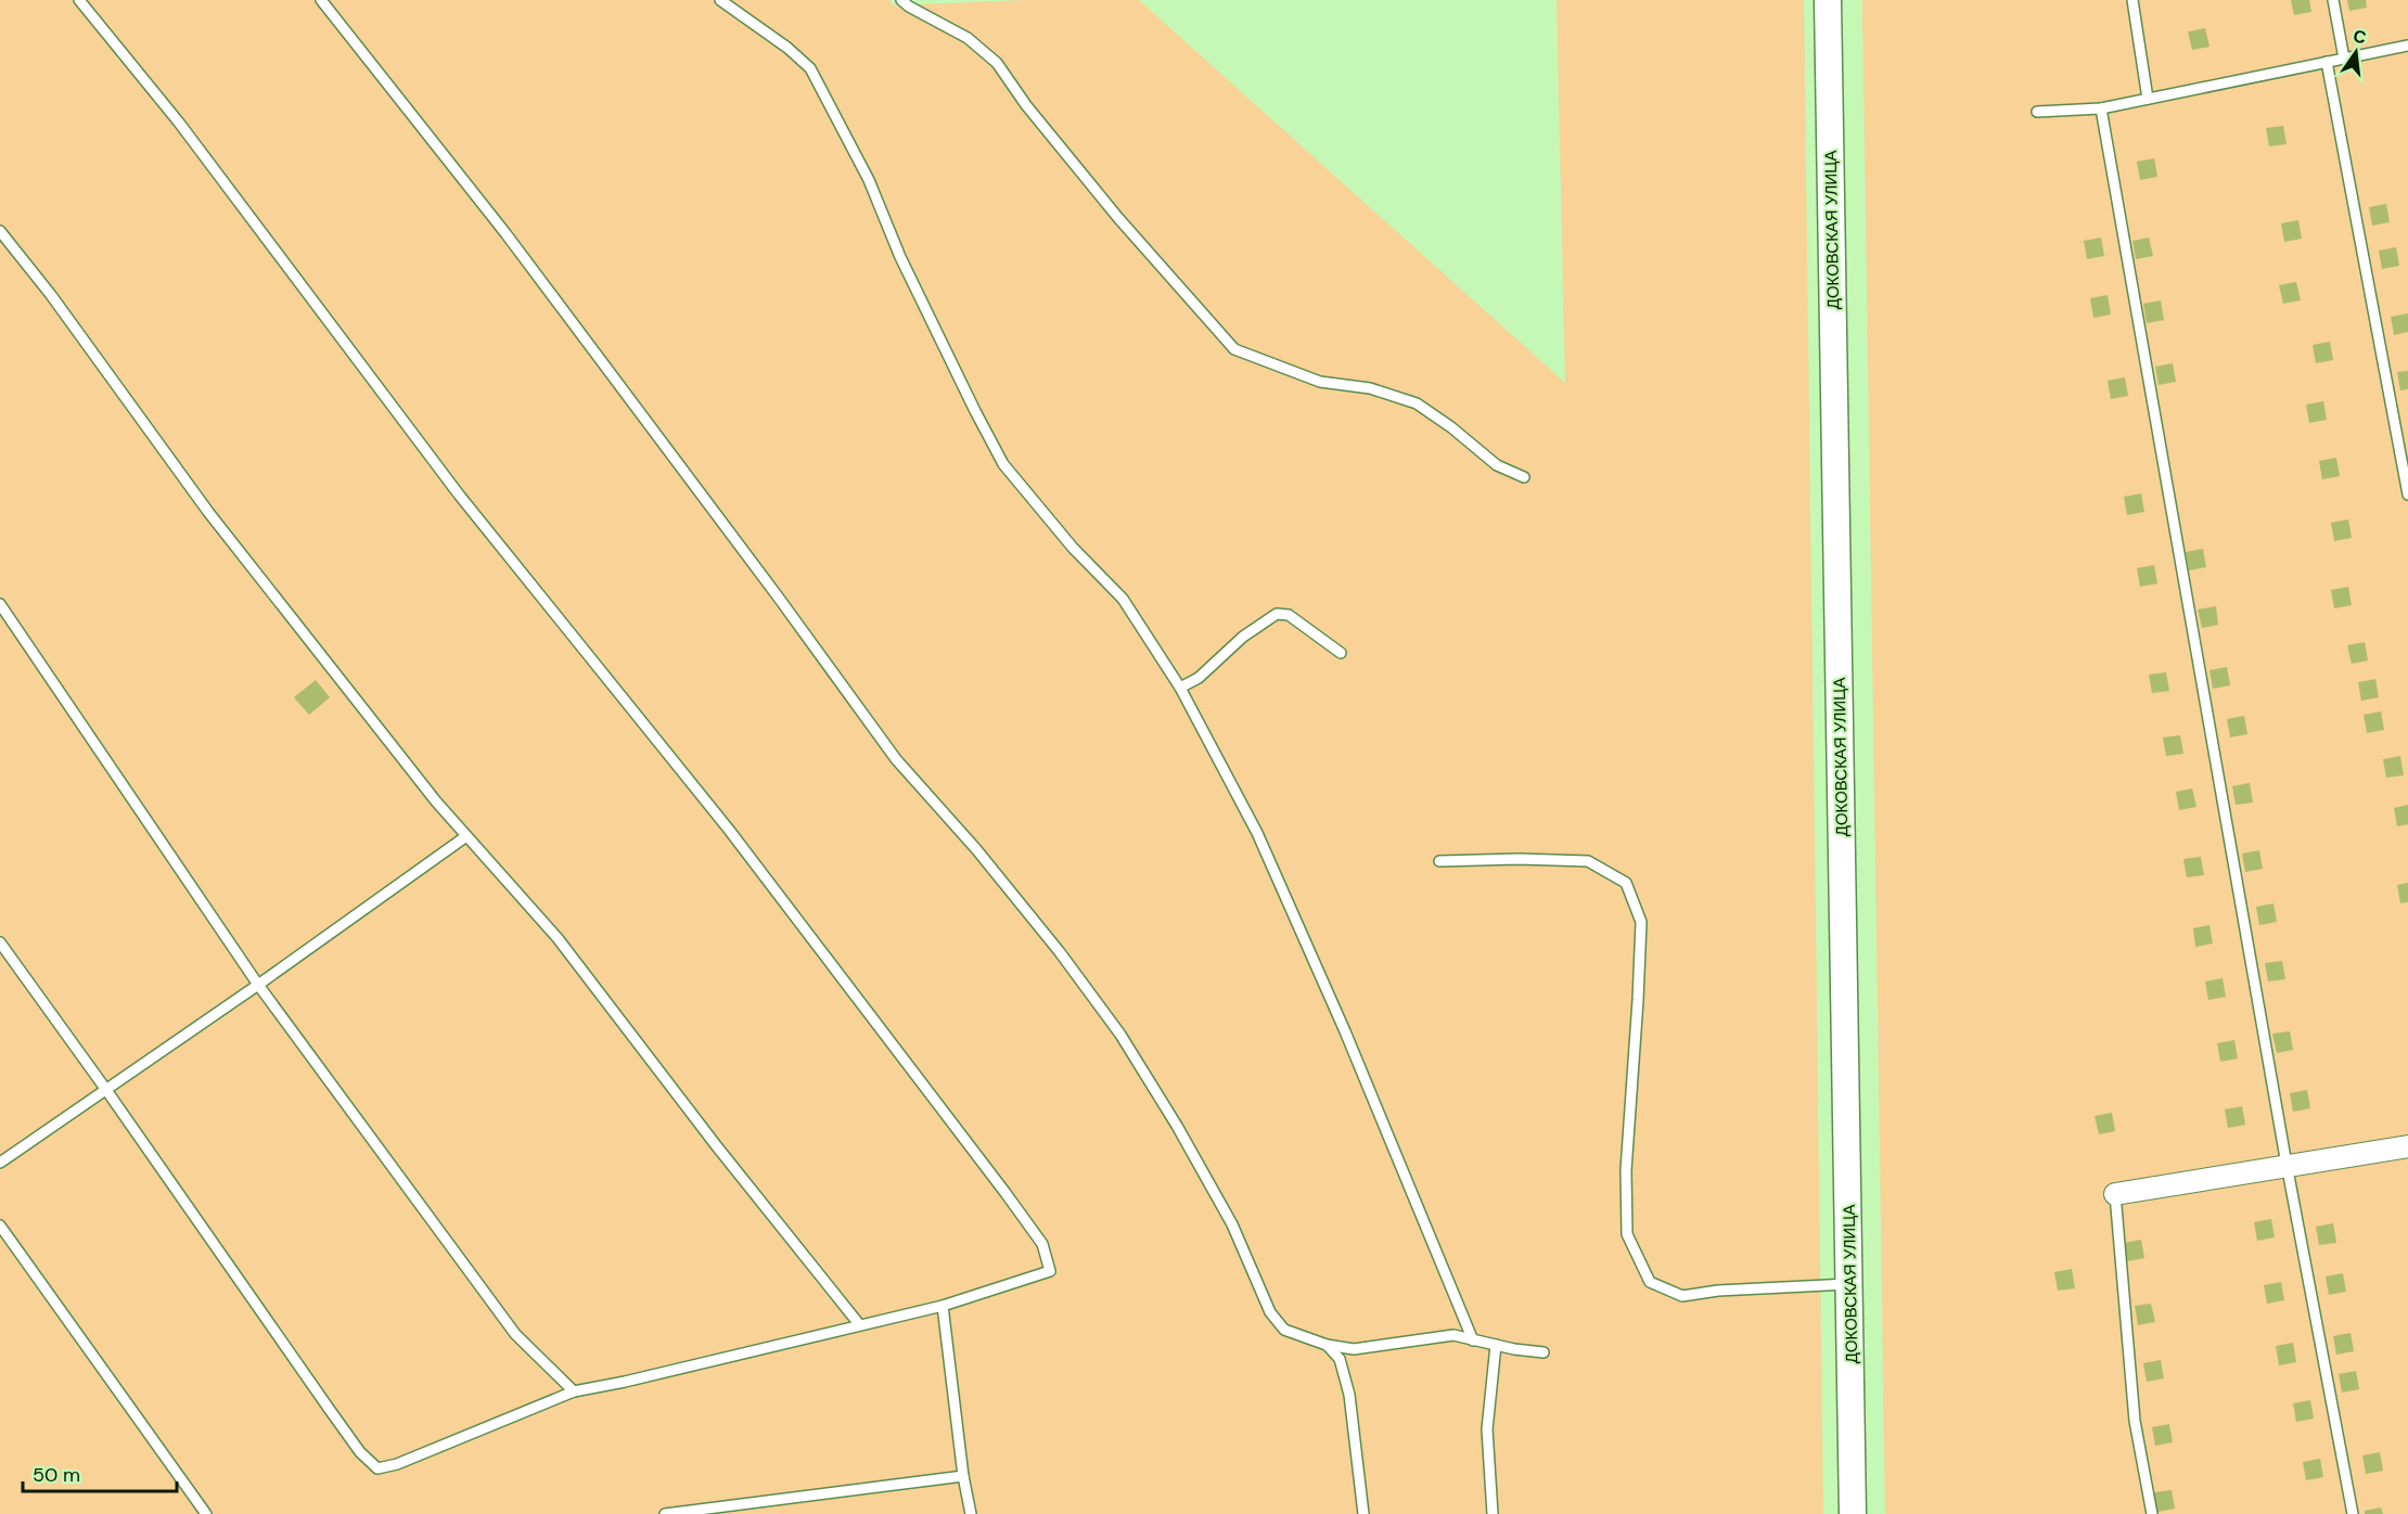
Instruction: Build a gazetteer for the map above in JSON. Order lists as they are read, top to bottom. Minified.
{"streets":{"street":["ДОКОВСКАЯ УЛИЦА"]},"scale_bar":"50 m","north":"top"}
